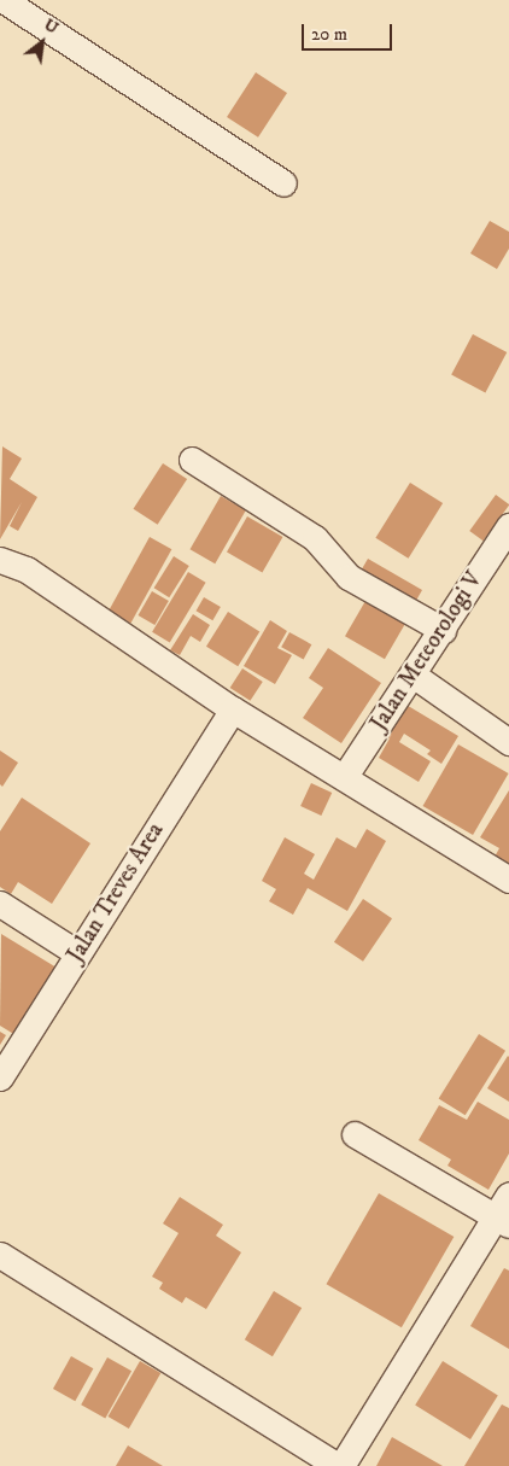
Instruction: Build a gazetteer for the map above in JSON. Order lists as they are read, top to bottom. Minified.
{"streets":{"street":["Jalan Meteorologi V","Jalan Treves Area"]},"scale_bar":"20 m","north":"top right"}
